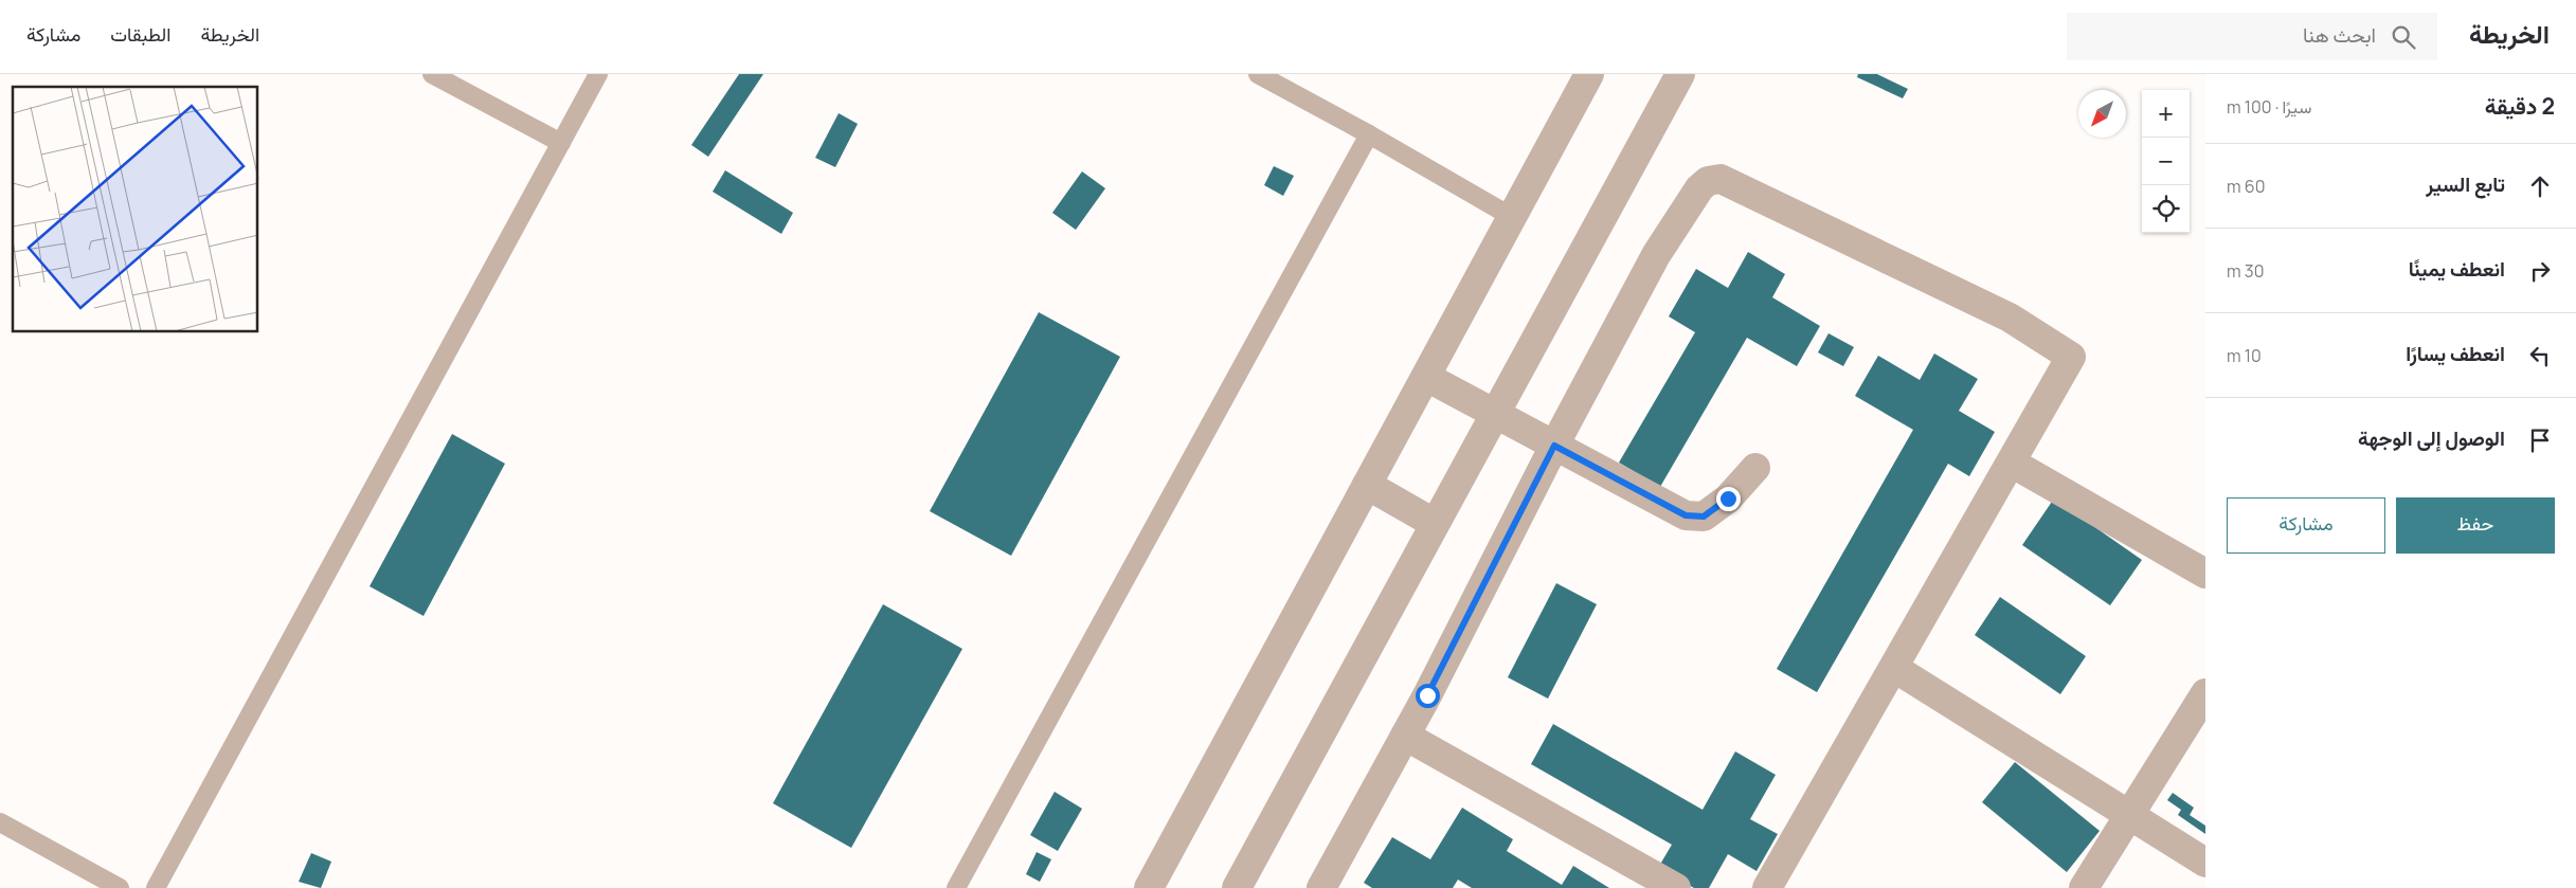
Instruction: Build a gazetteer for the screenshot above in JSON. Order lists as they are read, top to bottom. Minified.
{"north":"bottom left","page":{"header":"الخريطة","search":"ابحث هنا","nav":["الخريطة","الطبقات","مشاركة"],"heading":["2 دقيقة","سيرًا · 100 m"],"map_buttons":["+","−"],"list":[["تابع السير","60 m"],["انعطف يمينًا","30 m"],["انعطف يسارًا","10 m"],"الوصول إلى الوجهة"],"buttons":["حفظ","مشاركة"]}}
